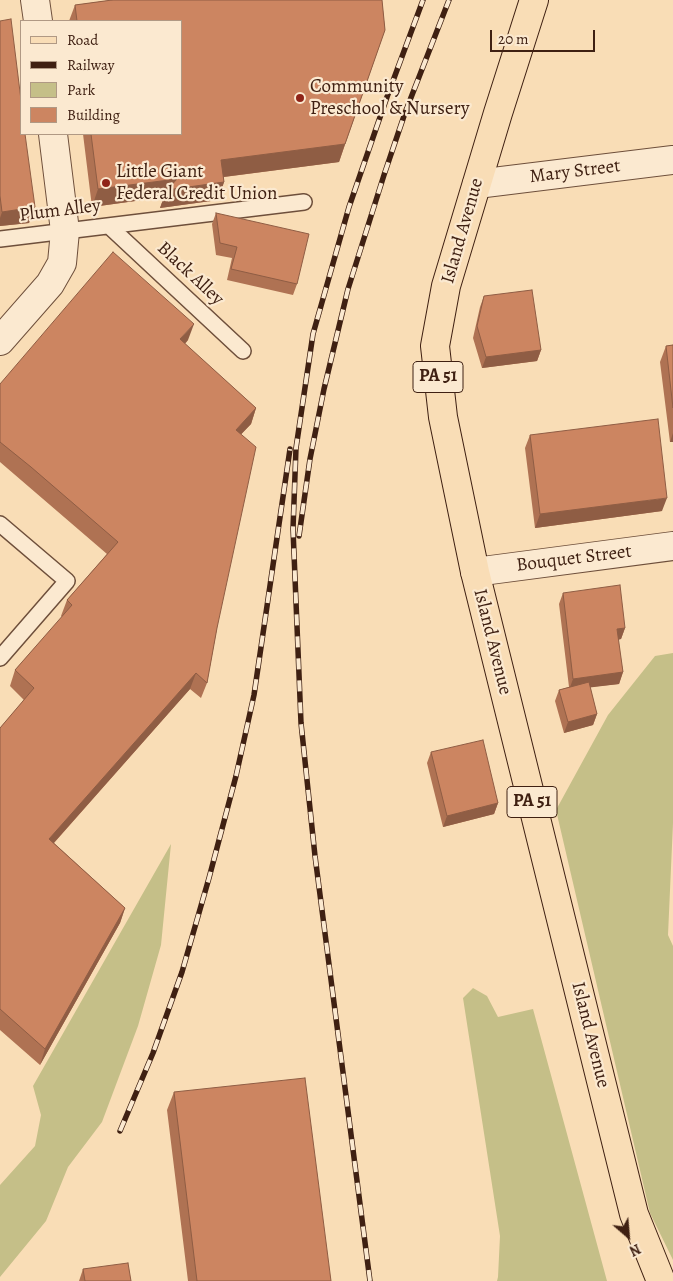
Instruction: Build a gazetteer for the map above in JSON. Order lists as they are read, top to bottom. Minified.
{"streets":{"main road":["Island Avenue","PA 51"],"street":["Mary Street","Bouquet Street"],"lane":["Plum Alley","Black Alley"]},"crossings":[["Mary Street","Island Avenue"],["Plum Alley","Black Alley"],["Island Avenue","Bouquet Street"]],"places":["Community Preschool & Nursery","Little Giant Federal Credit Union"],"legend":["Road","Railway","Park","Building"],"scale_bar":"20 m","north":"bottom right"}
